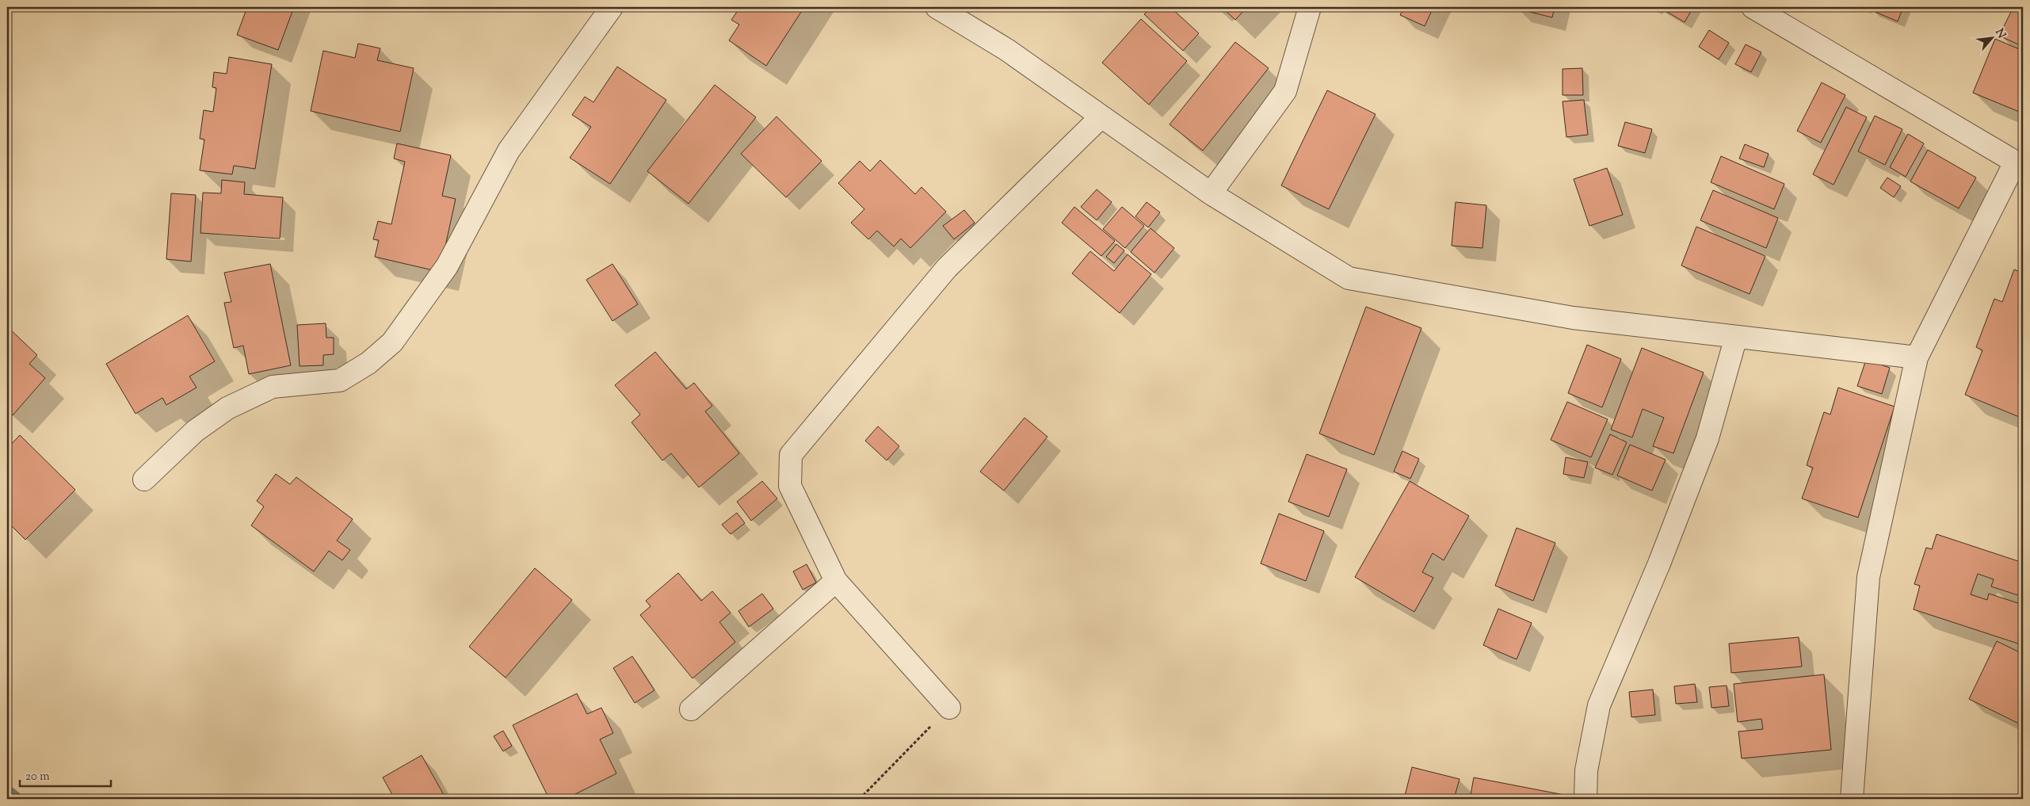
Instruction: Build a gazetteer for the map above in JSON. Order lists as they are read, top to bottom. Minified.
{"scale_bar":"20 m","north":"top right"}
